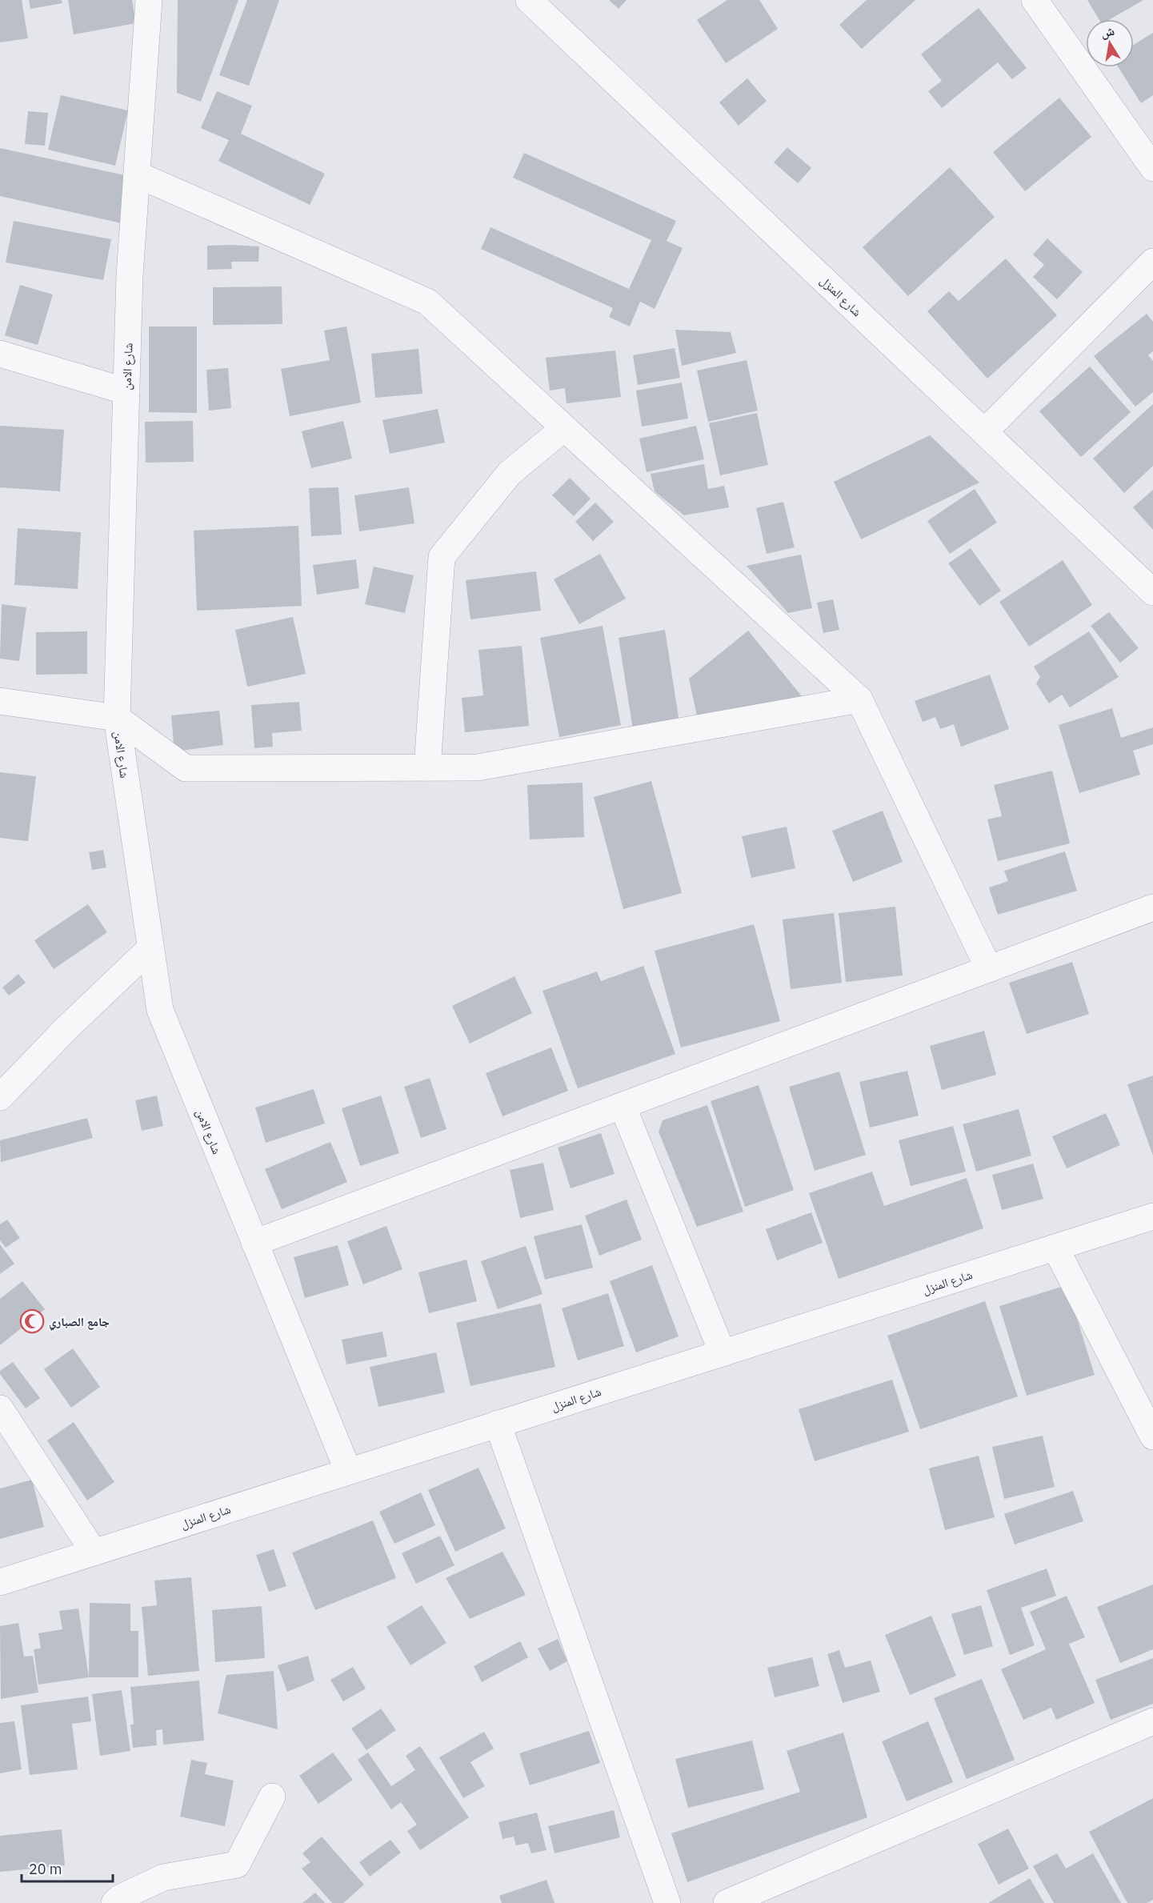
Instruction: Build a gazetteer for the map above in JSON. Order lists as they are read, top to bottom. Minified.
{"streets":{"street":["شارع المنزل","شارع الامن"]},"crossings":[["شارع المنزل","شارع الامن"]],"places":{"mosque":["جامع الصباري"]},"scale_bar":"20 m","north":"top"}
